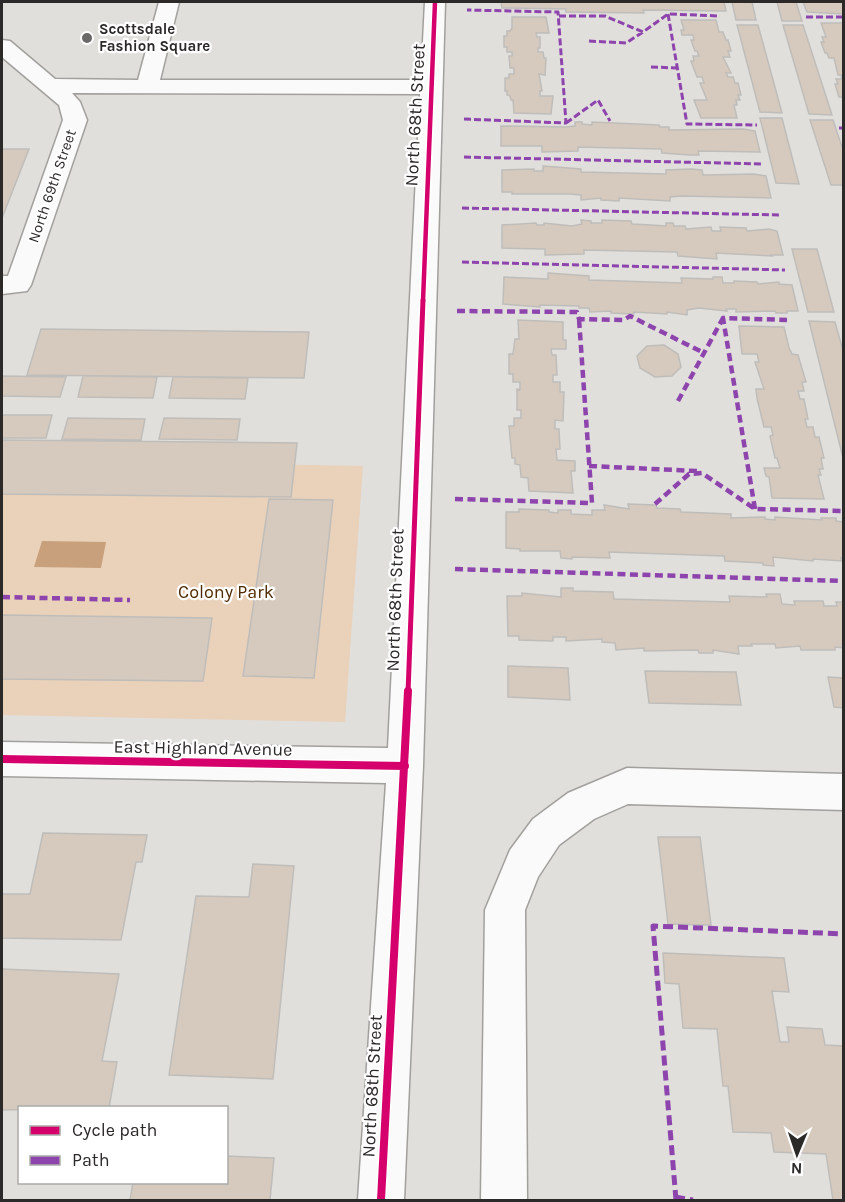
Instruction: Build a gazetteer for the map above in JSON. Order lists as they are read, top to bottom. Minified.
{"streets":{"street":["North 68th Street","North 69th Street","East Highland Avenue"]},"crossings":[["North 68th Street","East Highland Avenue"]],"parks":["Colony Park"],"places":["Scottsdale Fashion Square"],"legend":["Cycle path","Path"],"north":"bottom"}
